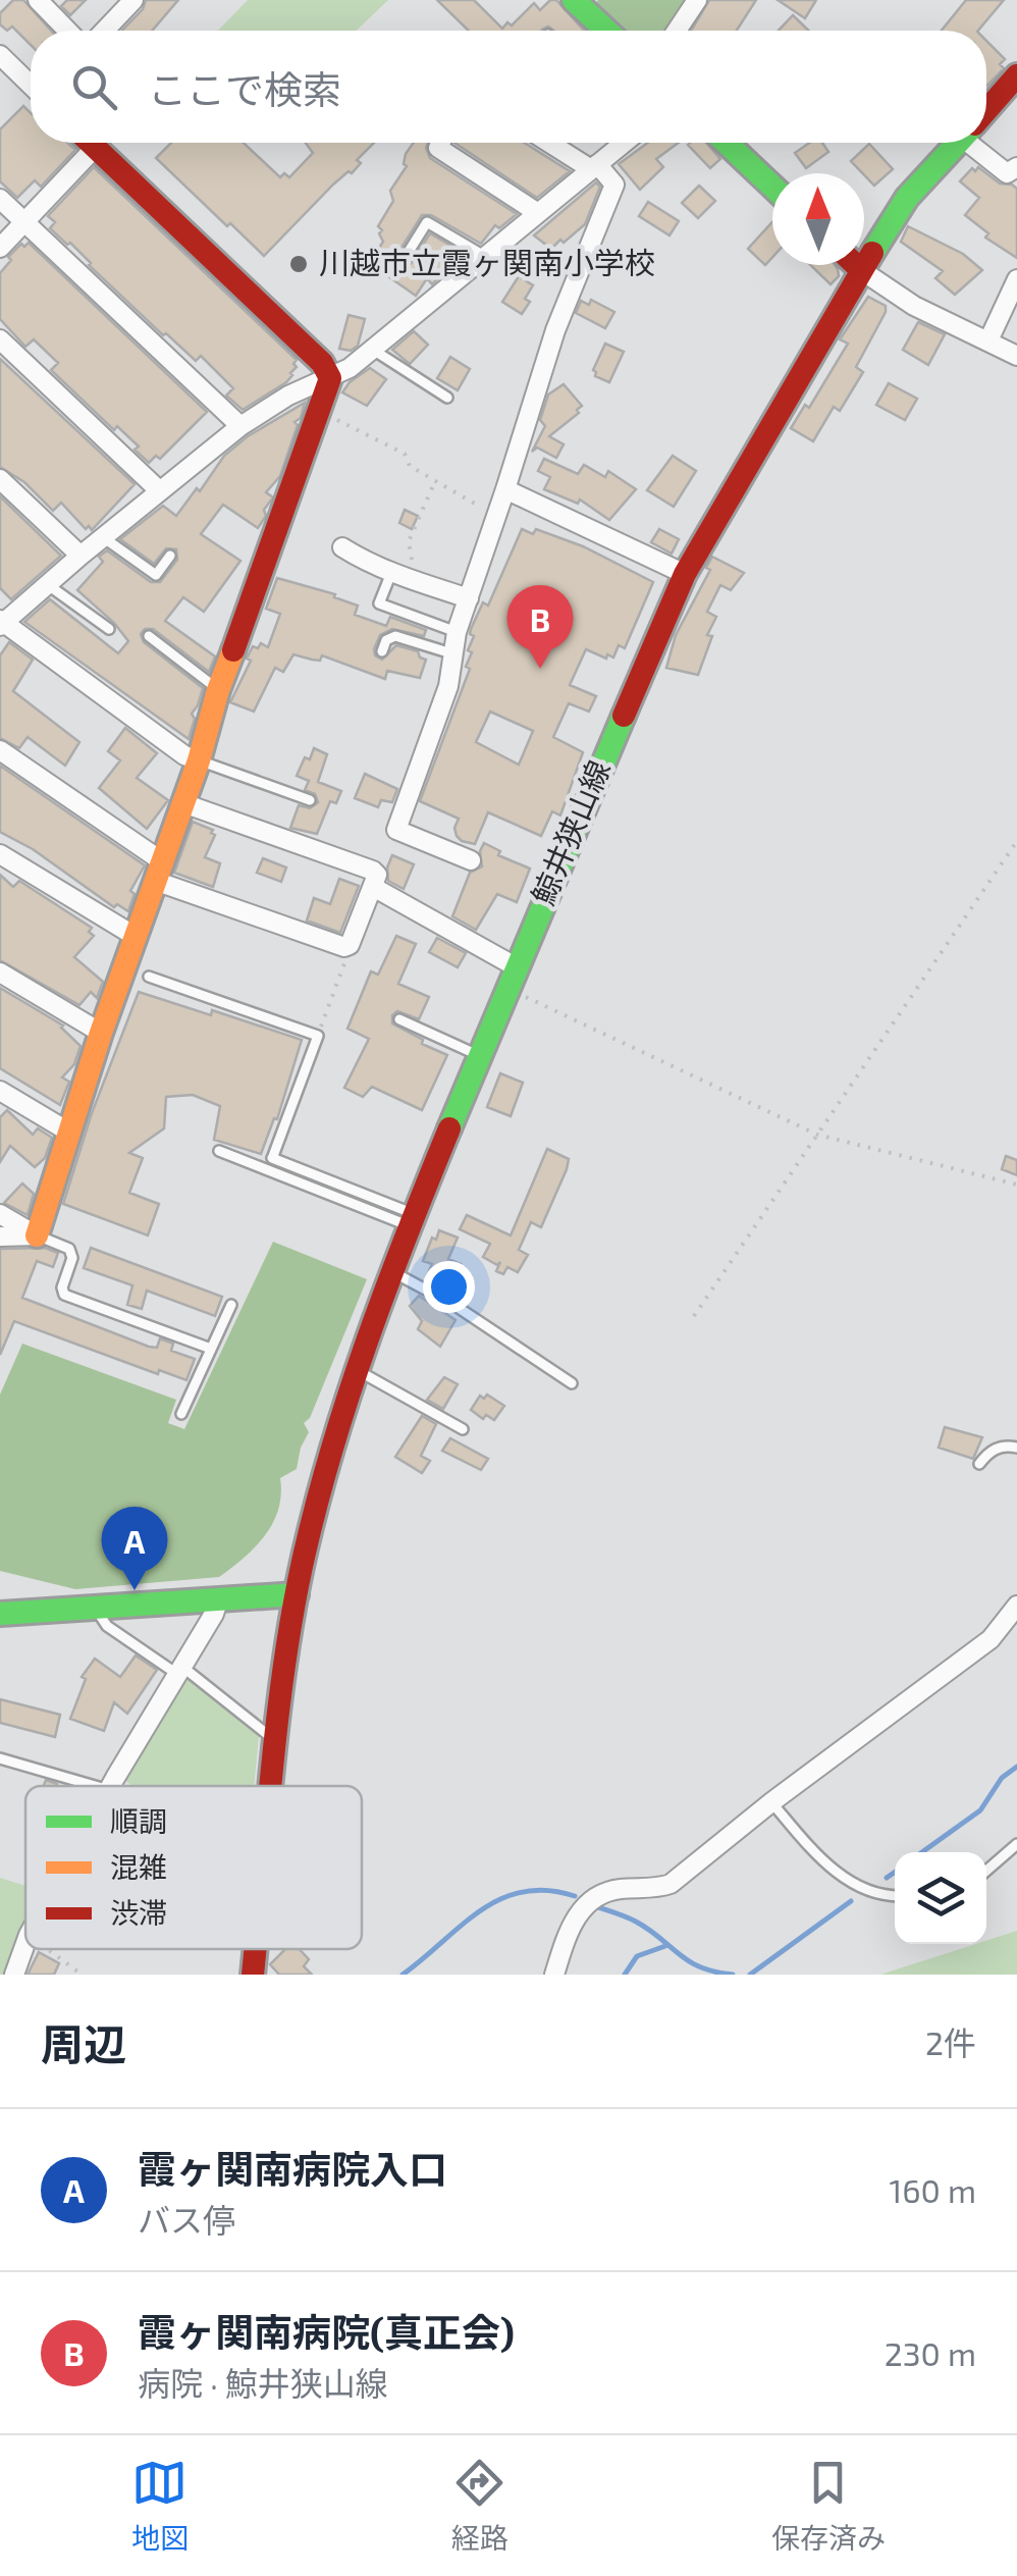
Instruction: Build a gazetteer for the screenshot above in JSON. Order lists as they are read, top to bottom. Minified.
{"streets":{"main road":["鯨井狭山線"]},"places":["川越市立霞ヶ関南小学校"],"legend":["順調","混雑","渋滞"],"north":"top","page":{"search":"ここで検索","pins":["B","A"],"heading":["周辺","2件"],"list":[{"mark":"A","name":"霞ヶ関南病院入口","note":"バス停","value":"160 m"},{"mark":"B","name":"霞ヶ関南病院(真正会)","note":"病院 · 鯨井狭山線","value":"230 m"}],"nav":["地図","経路","保存済み"]}}
